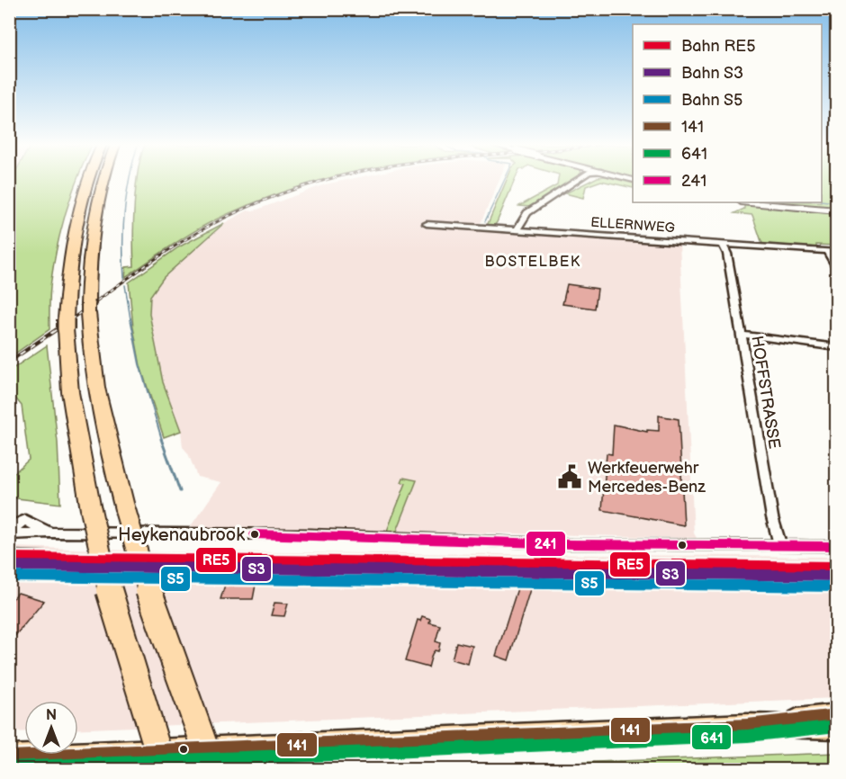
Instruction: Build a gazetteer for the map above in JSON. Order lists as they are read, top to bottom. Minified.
{"streets":{"street":["ELLERNWEG","HOFFSTRASSE"]},"crossings":[["ELLERNWEG","HOFFSTRASSE"]],"districts":["BOSTELBEK"],"places":{"public building":["Werkfeuerwehr Mercedes-Benz"],"other":["Heykenaubrook"]},"lines":["transit line 241","rail line RE5","rail line S3","rail line S5","transit line 141","transit line 641"],"legend":["Bahn RE5","Bahn S3","Bahn S5","141","641","241"],"north":"top"}
